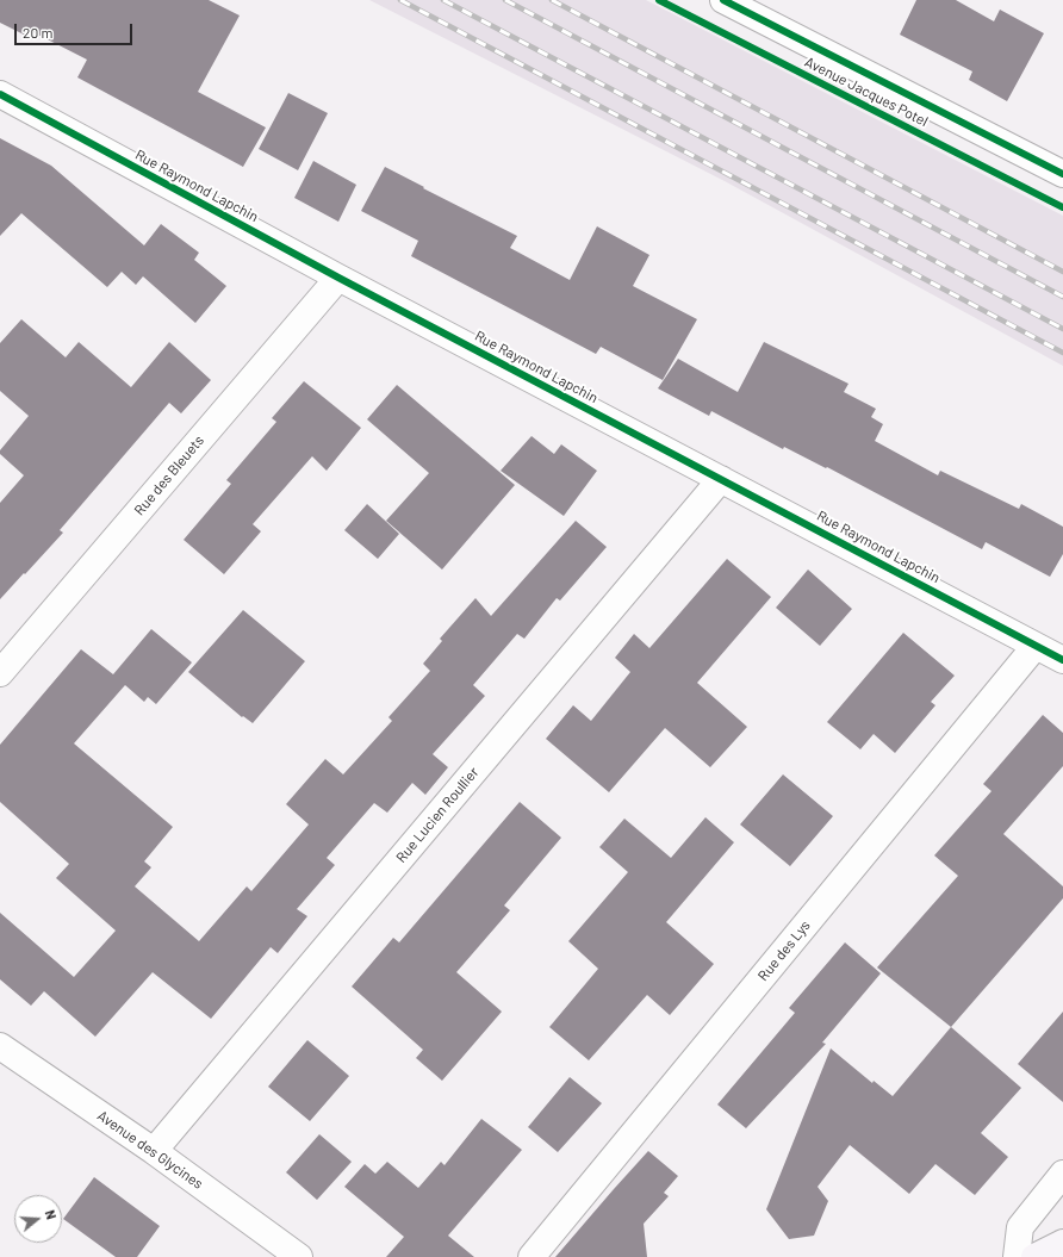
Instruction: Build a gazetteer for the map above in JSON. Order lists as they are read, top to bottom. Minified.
{"streets":{"street":["Avenue Jacques Potel","Rue Raymond Lapchin","Rue des Bleuets","Rue Lucien Roullier","Rue des Lys","Avenue des Glycines"]},"crossings":[["Rue Raymond Lapchin","Rue des Bleuets"],["Rue Raymond Lapchin","Rue Lucien Roullier"],["Rue Raymond Lapchin","Rue des Lys"],["Rue Lucien Roullier","Avenue des Glycines"]],"scale_bar":"20 m","north":"right"}
